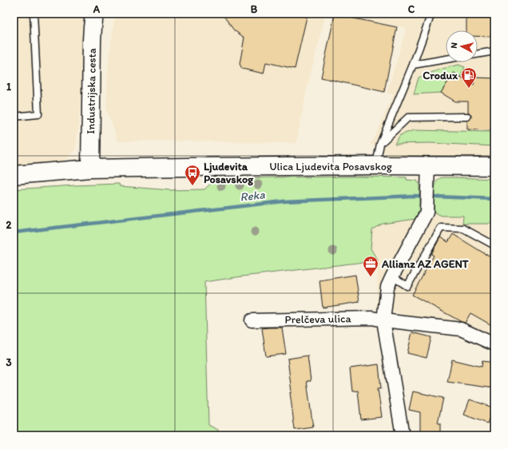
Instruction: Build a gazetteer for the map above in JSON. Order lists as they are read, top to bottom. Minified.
{"streets":{"main road":["Industrijska cesta","Ulica Ljudevita Posavskog"],"street":["Prelčeva ulica"]},"crossings":[["Industrijska cesta","Ulica Ljudevita Posavskog"]],"water":["Reka"],"places":{"fuel station":["Crodux"],"bus stop":["Ljudevita Posavskog"],"office":["Allianz AZ AGENT"]},"north":"left","grid":{"columns":["A","B","C"],"rows":["1","2","3"]}}
